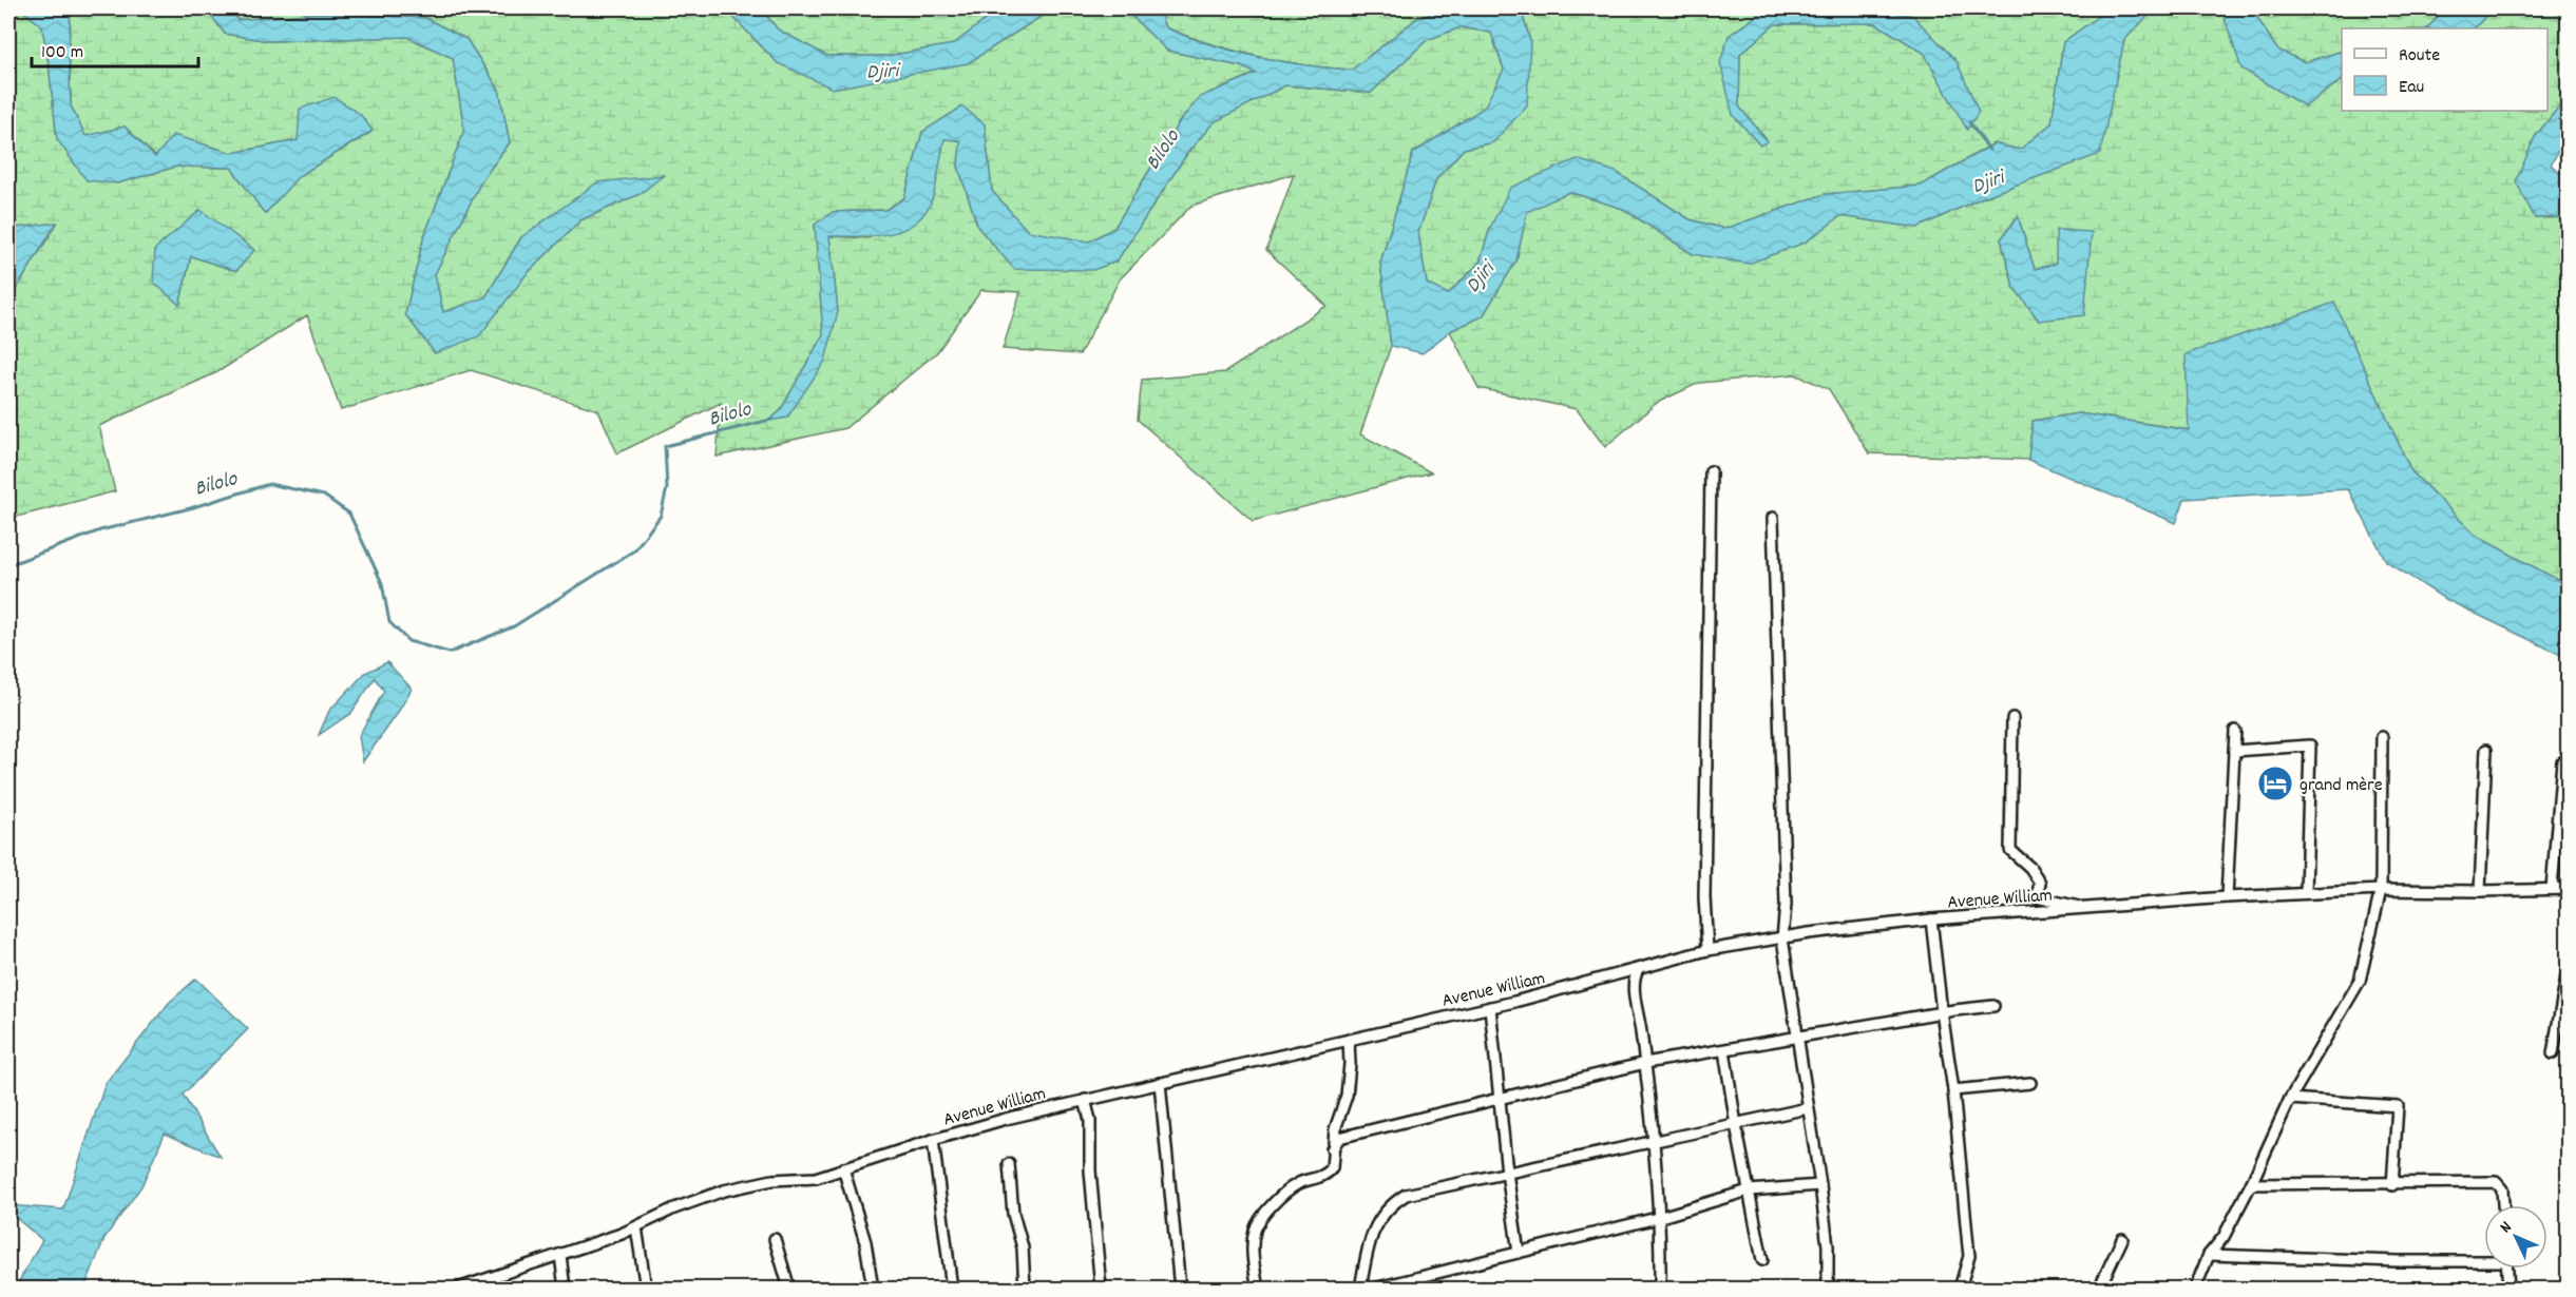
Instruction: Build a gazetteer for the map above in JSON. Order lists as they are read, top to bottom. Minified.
{"streets":{"street":["Avenue William"]},"water":["Djiri","Bilolo"],"places":{"hotel":["grand mère"]},"legend":["Route","Eau"],"scale_bar":"100 m","north":"top left"}
